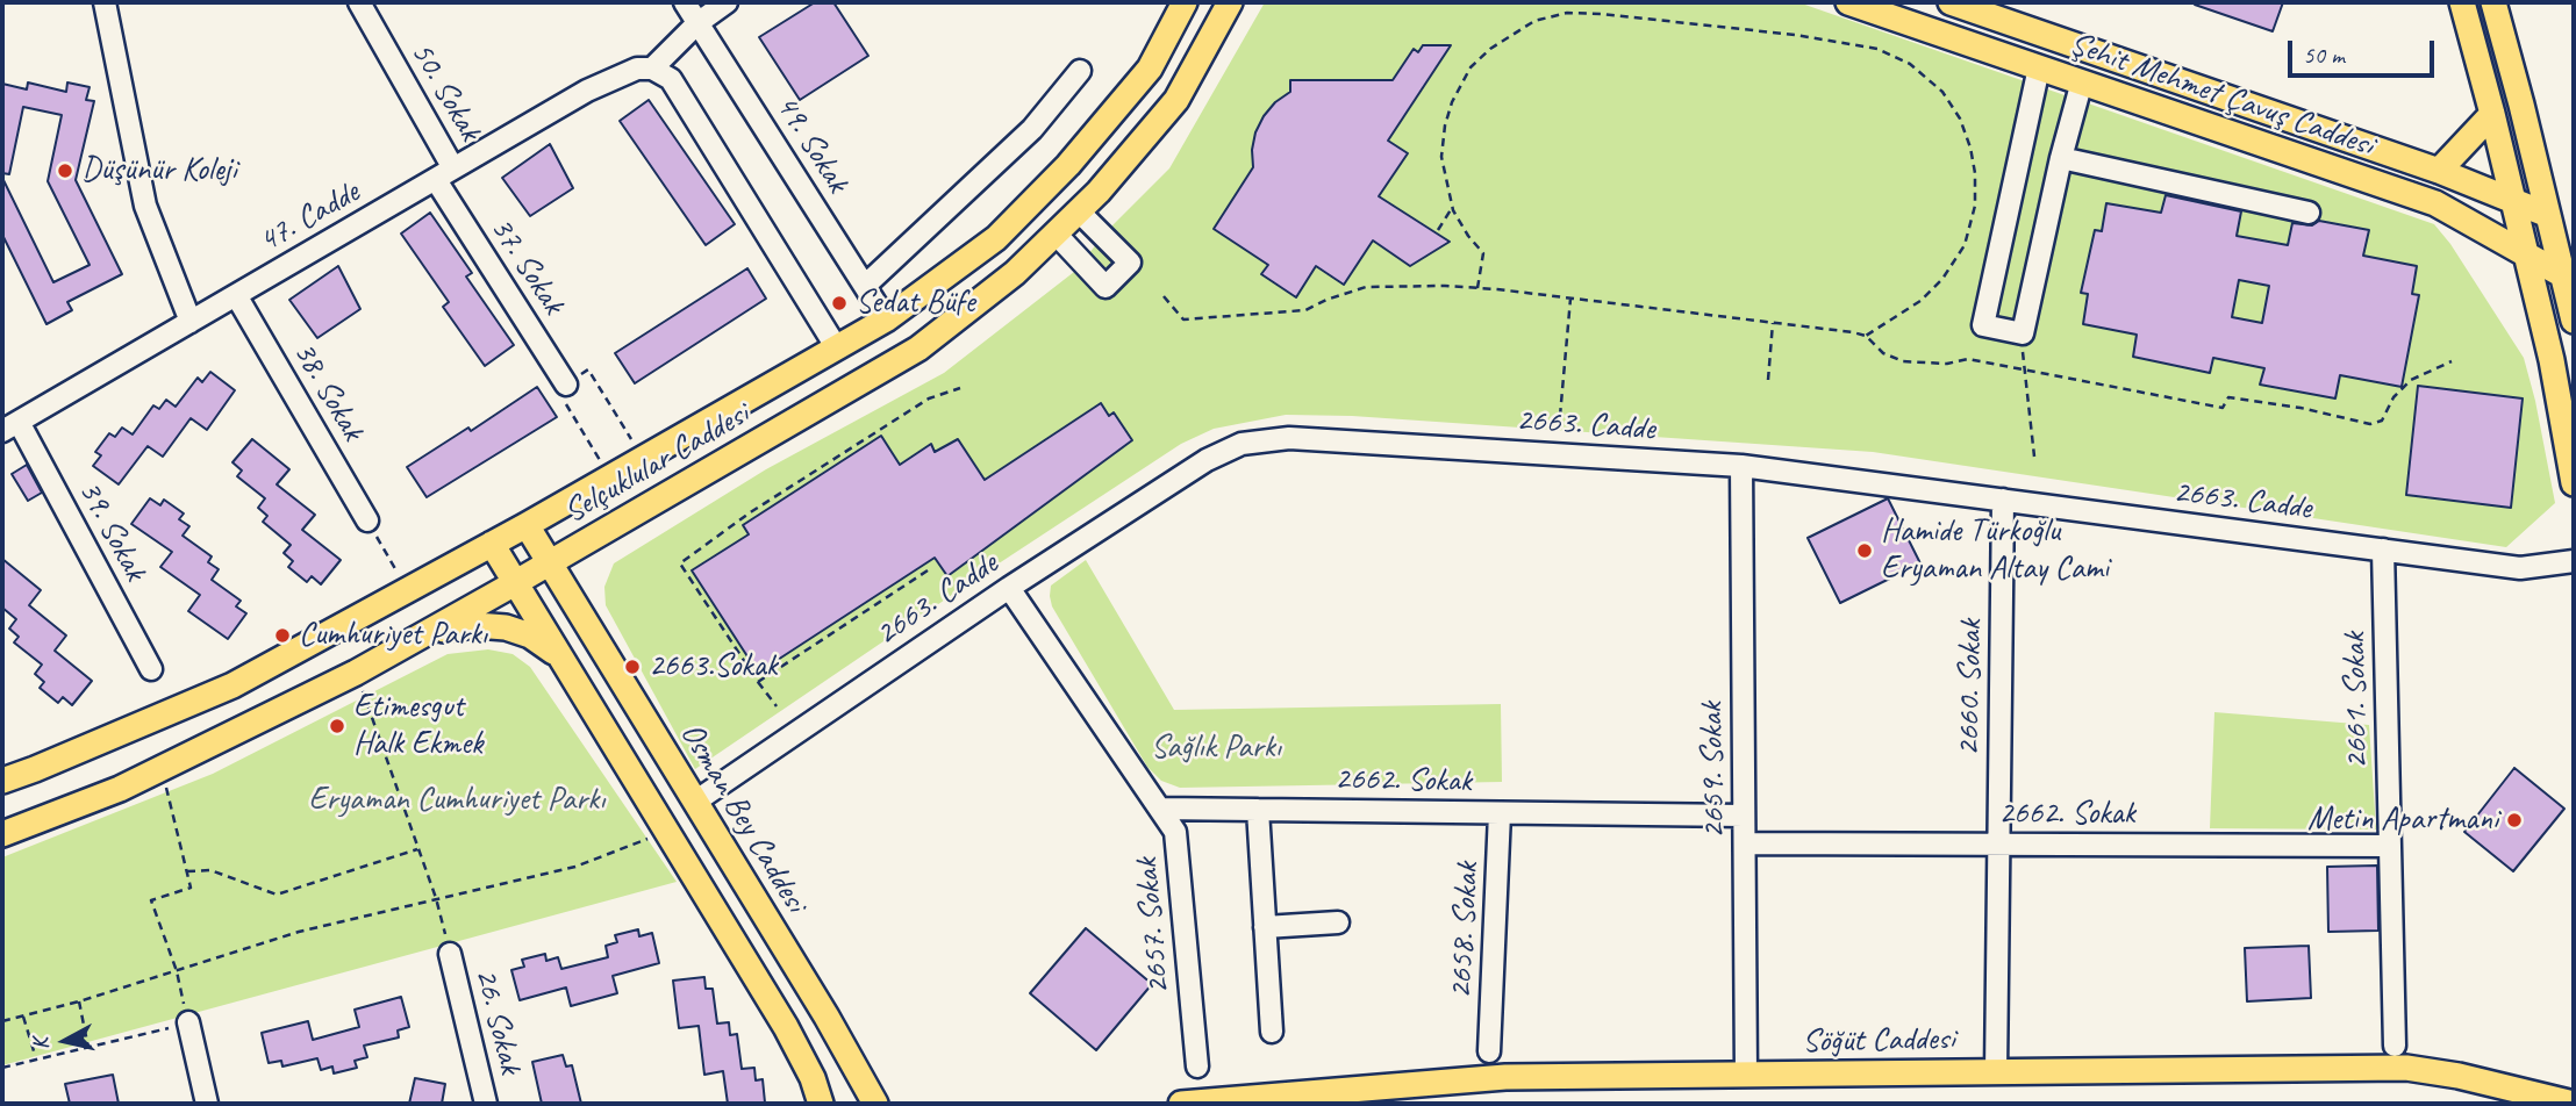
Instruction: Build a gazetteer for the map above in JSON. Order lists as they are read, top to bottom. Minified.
{"streets":{"main road":["Şehit Mehmet Çavuş Caddesi","Selçuklular Caddesi","Osman Bey Caddesi","Söğüt Caddesi"],"street":["50. Sokak","49. Sokak","47. Cadde","37. Sokak","38. Sokak","2663. Cadde","39. Sokak","2660. Sokak","2661. Sokak","2659. Sokak","2662. Sokak","2657. Sokak","2658. Sokak","26. Sokak"]},"crossings":[["50. Sokak","47. Cadde"],["50. Sokak","37. Sokak"],["49. Sokak","Selçuklular Caddesi"],["47. Cadde","37. Sokak"],["47. Cadde","38. Sokak"],["47. Cadde","39. Sokak"],["2663. Cadde","2660. Sokak"],["2663. Cadde","2661. Sokak"],["2663. Cadde","2659. Sokak"],["2663. Cadde","Osman Bey Caddesi"],["2663. Cadde","2657. Sokak"],["Selçuklular Caddesi","Osman Bey Caddesi"],["2660. Sokak","2662. Sokak"],["2660. Sokak","Söğüt Caddesi"],["2661. Sokak","2662. Sokak"],["2659. Sokak","2662. Sokak"],["2659. Sokak","Söğüt Caddesi"],["2662. Sokak","2657. Sokak"],["2662. Sokak","2658. Sokak"]],"parks":["Sağlık Parkı","Eryaman Cumhuriyet Parkı"],"places":["Düşünür Koleji","Sedat Büfe","Hamide Türkoğlu Eryaman Altay Cami","Cumhuriyet Parkı","2663.Sokak","Etimesgut Halk Ekmek","Metin Apartmani"],"scale_bar":"50 m","north":"left"}
